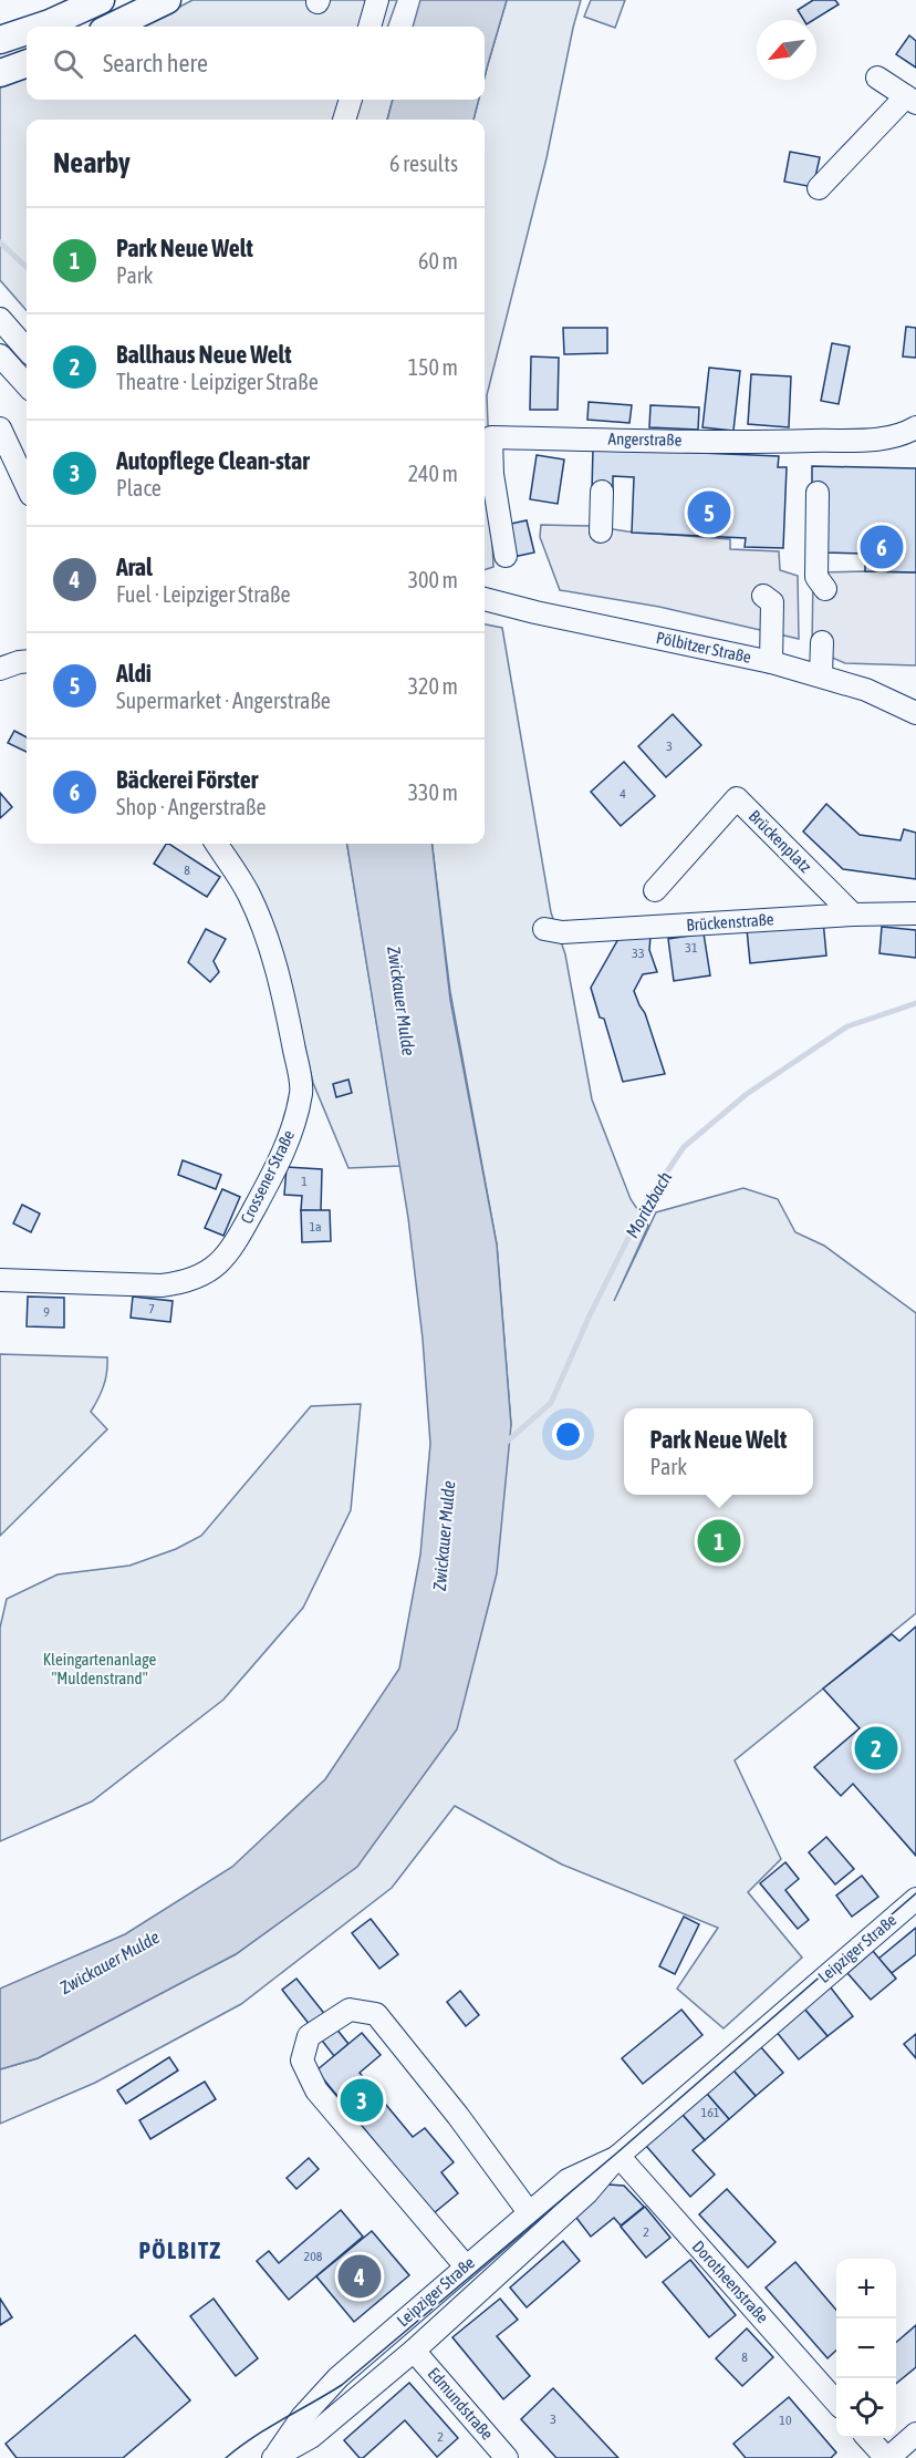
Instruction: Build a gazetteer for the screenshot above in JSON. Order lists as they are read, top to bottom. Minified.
{"streets":{"street":["Angerstraße","Pölbitzer Straße","Brückenplatz","Brückenstraße","Crossener Straße","Leipziger Straße","Dorotheenstraße","Edmundstraße"]},"crossings":[["Brückenplatz","Brückenstraße"],["Leipziger Straße","Dorotheenstraße"],["Leipziger Straße","Edmundstraße"]],"districts":["PÖLBITZ"],"water":["Zwickauer Mulde","Moritzbach"],"parks":["Kleingartenanlage \"Muldenstrand\""],"house_numbers":["3","4","8","31","33","1","1a","7","9","161","2","208","8","3","10","2"],"north":"bottom left","page":{"search":"Search here","heading":["Nearby","6 results"],"list":[{"mark":"1","name":"Park Neue Welt","note":"Park","value":"60 m"},{"mark":"2","name":"Ballhaus Neue Welt","note":"Theatre · Leipziger Straße","value":"150 m"},{"mark":"3","name":"Autopflege Clean-star","note":"Place","value":"240 m"},{"mark":"4","name":"Aral","note":"Fuel · Leipziger Straße","value":"300 m"},{"mark":"5","name":"Aldi","note":"Supermarket · Angerstraße","value":"320 m"},{"mark":"6","name":"Bäckerei Förster","note":"Shop · Angerstraße","value":"330 m"}],"pins":["5","6","1","2","3","4"],"popup":["Park Neue Welt","Park"],"map_buttons":["+","−"]}}
